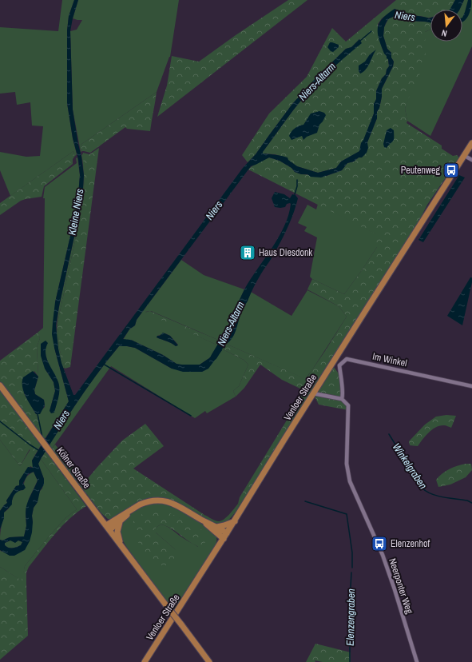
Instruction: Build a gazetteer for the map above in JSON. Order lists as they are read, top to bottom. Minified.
{"streets":{"main road":["Venloer Straße","Kölner Straße"],"street":["Im Winkel","Neerponter Weg"]},"crossings":[["Im Winkel","Neerponter Weg"]],"water":["Niers","Niers-Altarm","Kleine Niers","Winkelgraben","Elenzengraben"],"places":{"bus stop":["Peutenweg","Elenzenhof"],"building":["Haus Diesdonk"]},"north":"bottom"}
